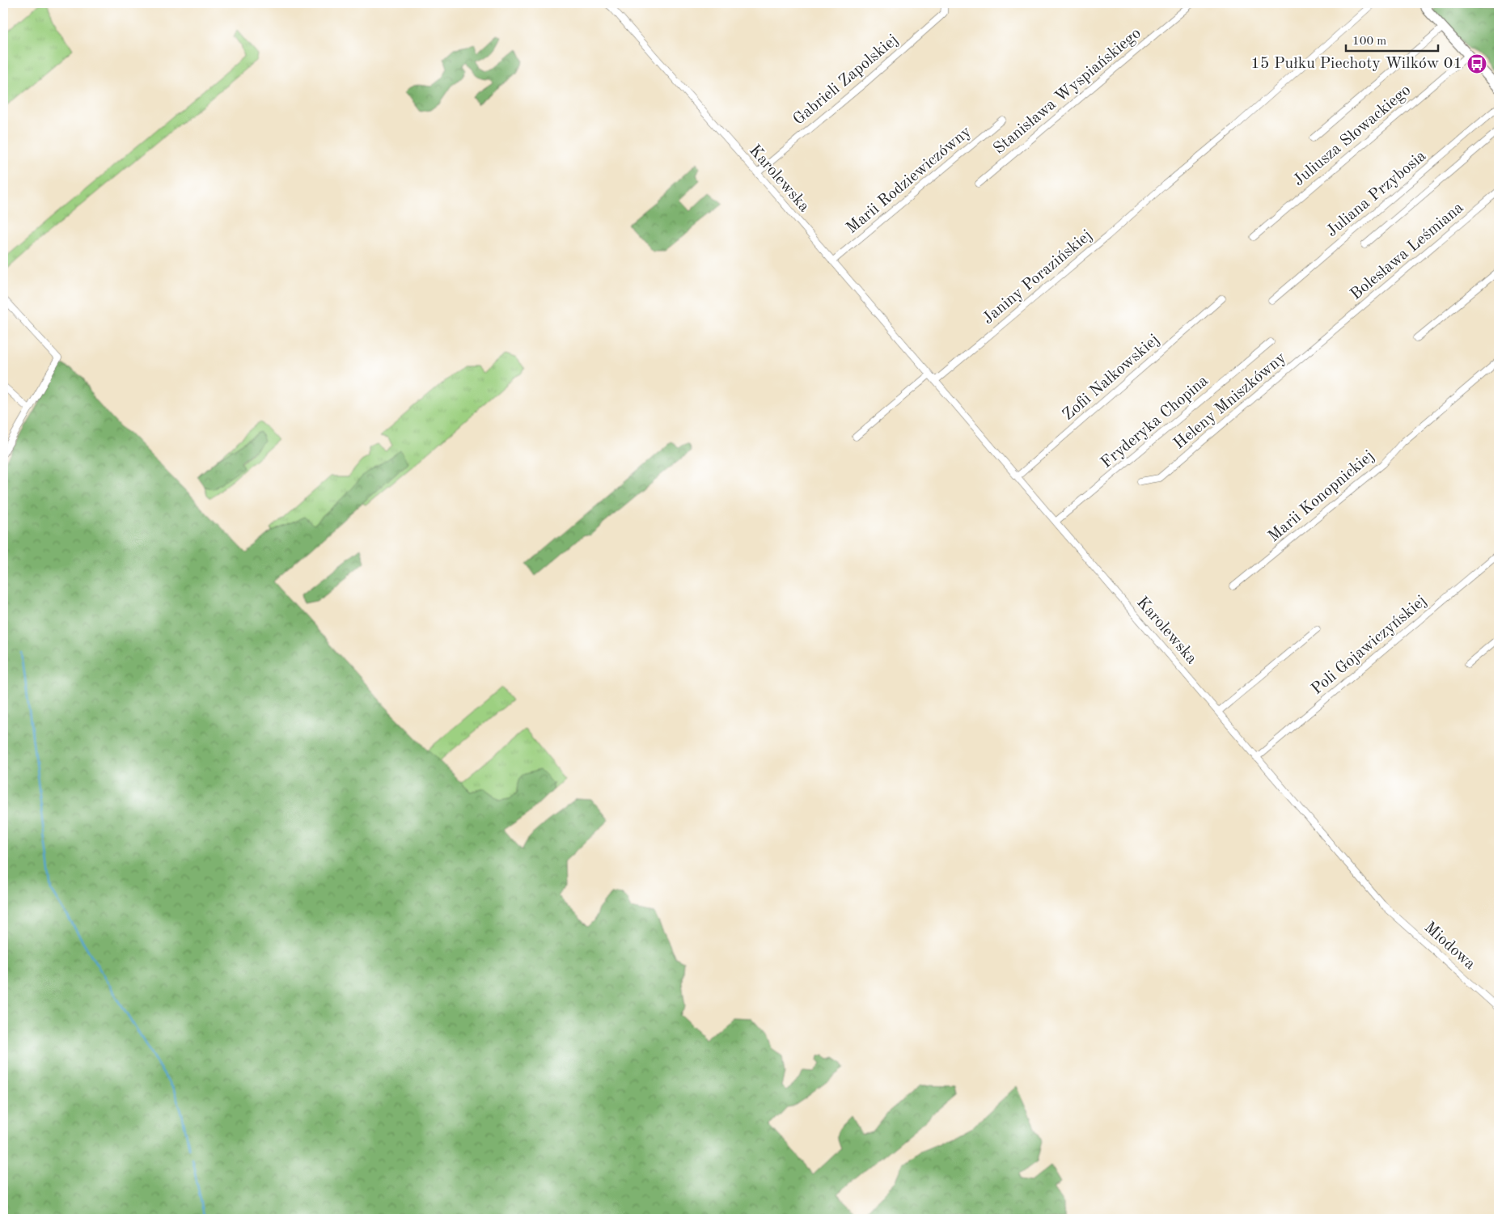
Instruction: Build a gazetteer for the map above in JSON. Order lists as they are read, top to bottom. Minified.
{"streets":{"street":["Gabrieli Zapolskiej","Stanisława Wyspiańskiego","Juliusza Słowackiego","Karolewska","Marii Rodziewiczówny","Juliana Przybosia","Bolesława Leśmiana","Janiny Porazińskiej","Zofii Nałkowskiej","Heleny Mniszkówny","Fryderyka Chopina","Marii Konopnickiej","Poli Gojawiczyńskiej","Miodowa"]},"crossings":[["Gabrieli Zapolskiej","Karolewska"],["Karolewska","Marii Rodziewiczówny"],["Karolewska","Janiny Porazińskiej"],["Karolewska","Zofii Nałkowskiej"],["Karolewska","Fryderyka Chopina"],["Karolewska","Poli Gojawiczyńskiej"],["Karolewska","Miodowa"],["Bolesława Leśmiana","Heleny Mniszkówny"]],"places":{"bus stop":["15 Pułku Piechoty Wilków 01"]},"scale_bar":"100 m"}
